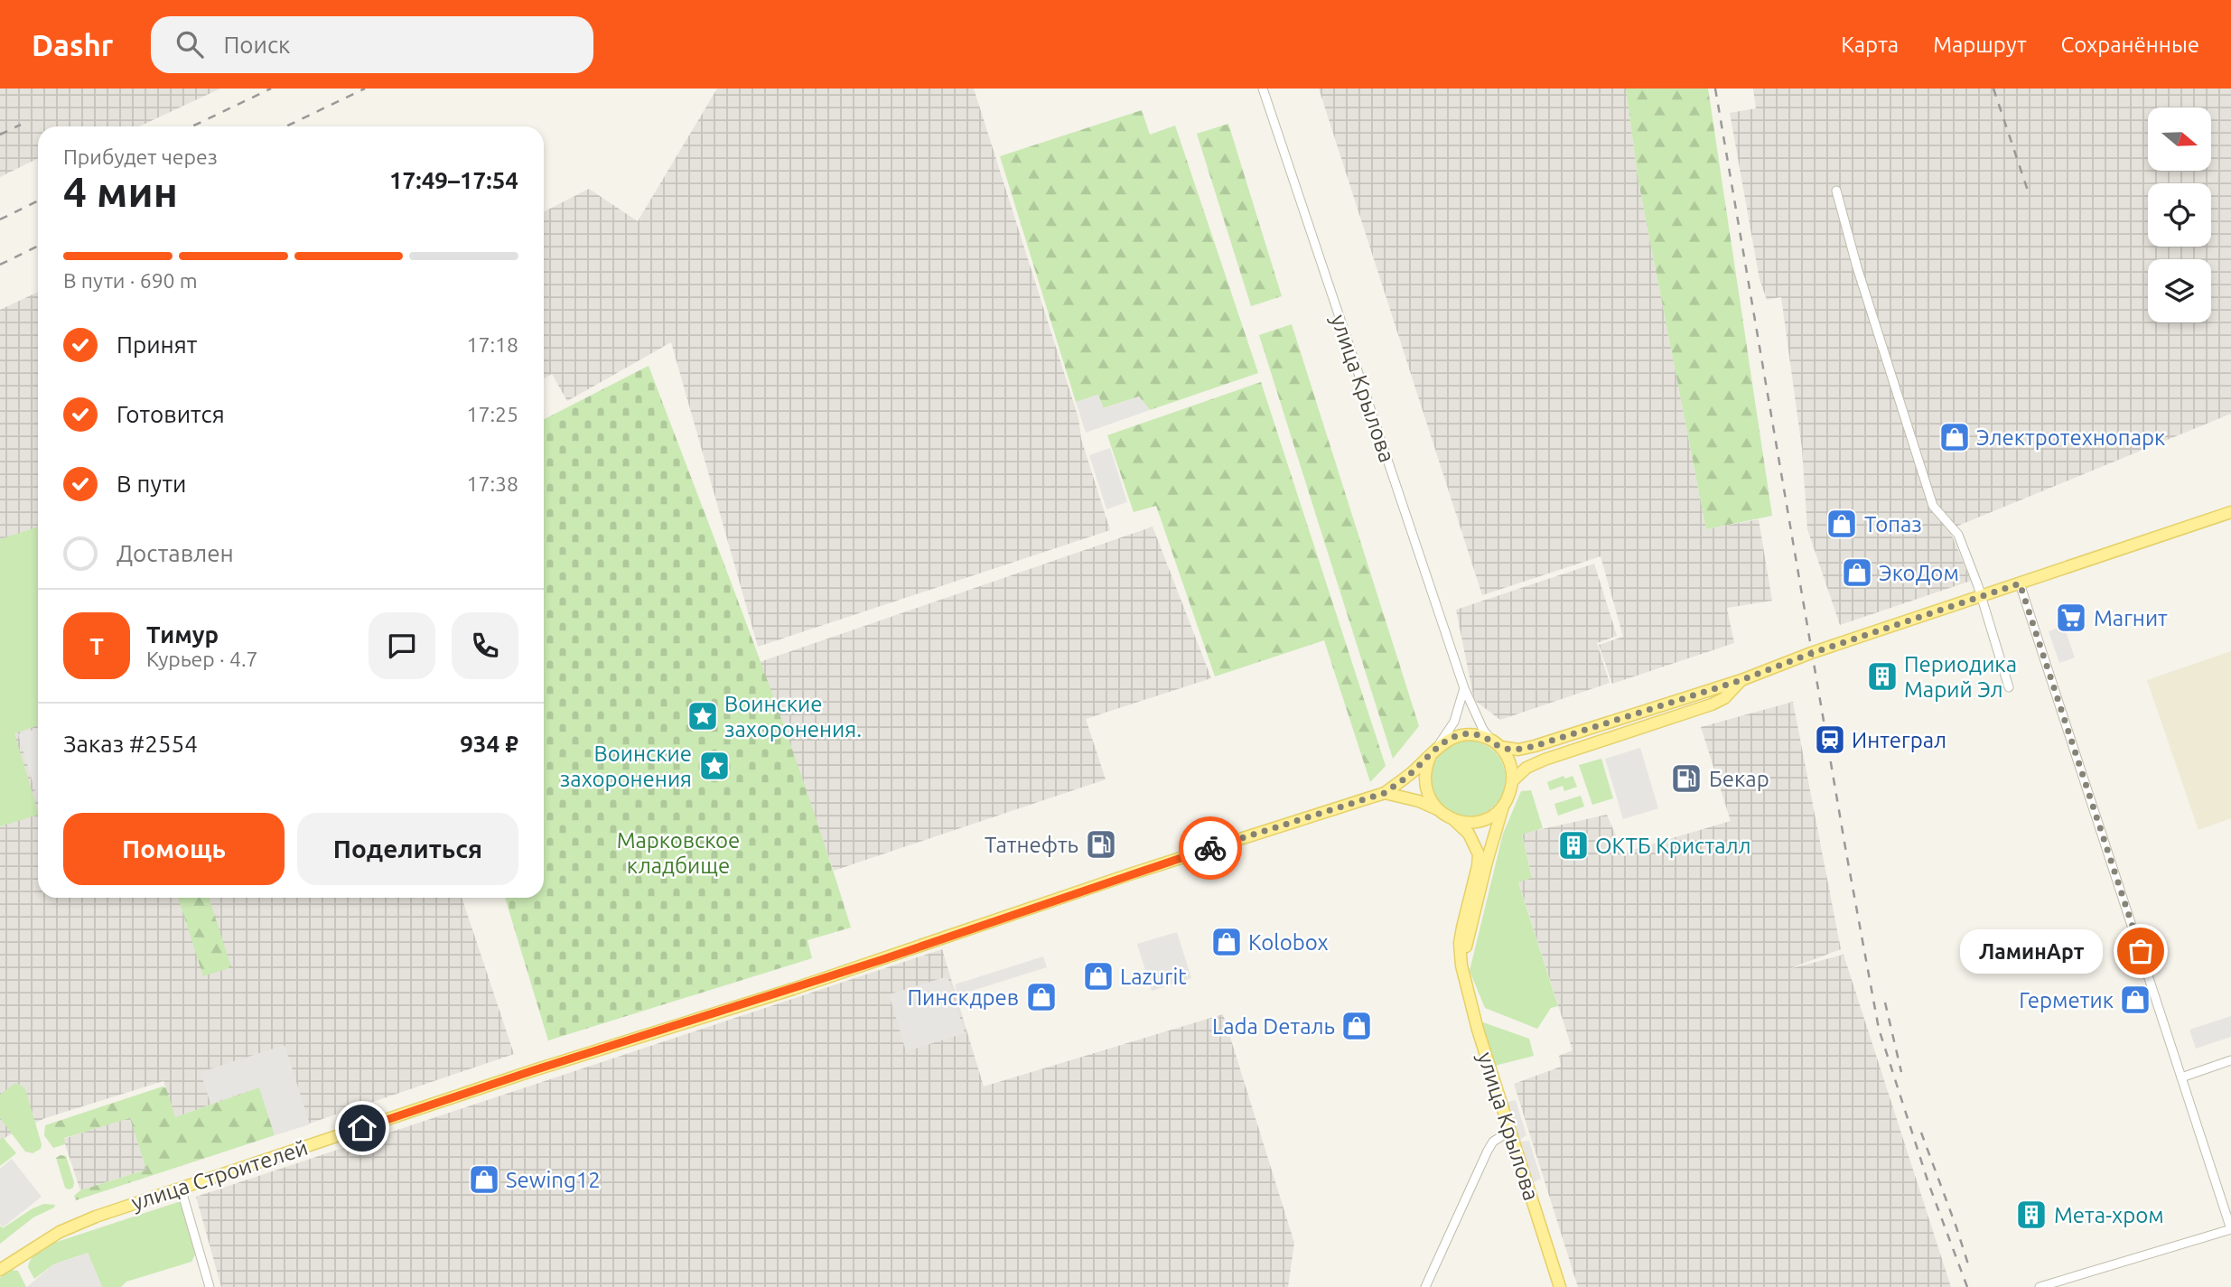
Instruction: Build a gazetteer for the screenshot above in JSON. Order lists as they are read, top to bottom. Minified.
{"streets":{"main road":["улица Крылова","улица Строителей"]},"crossings":[["улица Крылова","улица Строителей"]],"parks":["Марковское кладбище"],"places":{"shop":["Электротехнопарк","Топаз","ЭкоДом","Kolobox","Lazurit","Пинскдрев","Герметик","Lada Dеталь","Sewing12"],"supermarket":["Магнит"],"building":["Периодика Марий Эл","ОКТБ Кристалл","Мета-хром"],"place":["Воинские захоронения.","Воинские захоронения"],"station":["Интеграл"],"fuel station":["Бекар","Татнефть"],"other":["ЛаминАрт"]},"north":"right","page":{"header":"Dashr","search":"Поиск","nav":["Карта","Маршрут","Сохранённые"],"heading":["4 мин","Прибудет через","17:49–17:54"],"panel":["Тимур","Курьер · 4.7","Заказ #2554","934 ₽"],"bar":"В пути · 690 m","list":[["Принят","17:18"],["Готовится","17:25"],["В пути","17:38"],"Доставлен"],"round":"Т","buttons":["Помощь","Поделиться"],"bubble":"ЛаминАрт"}}
